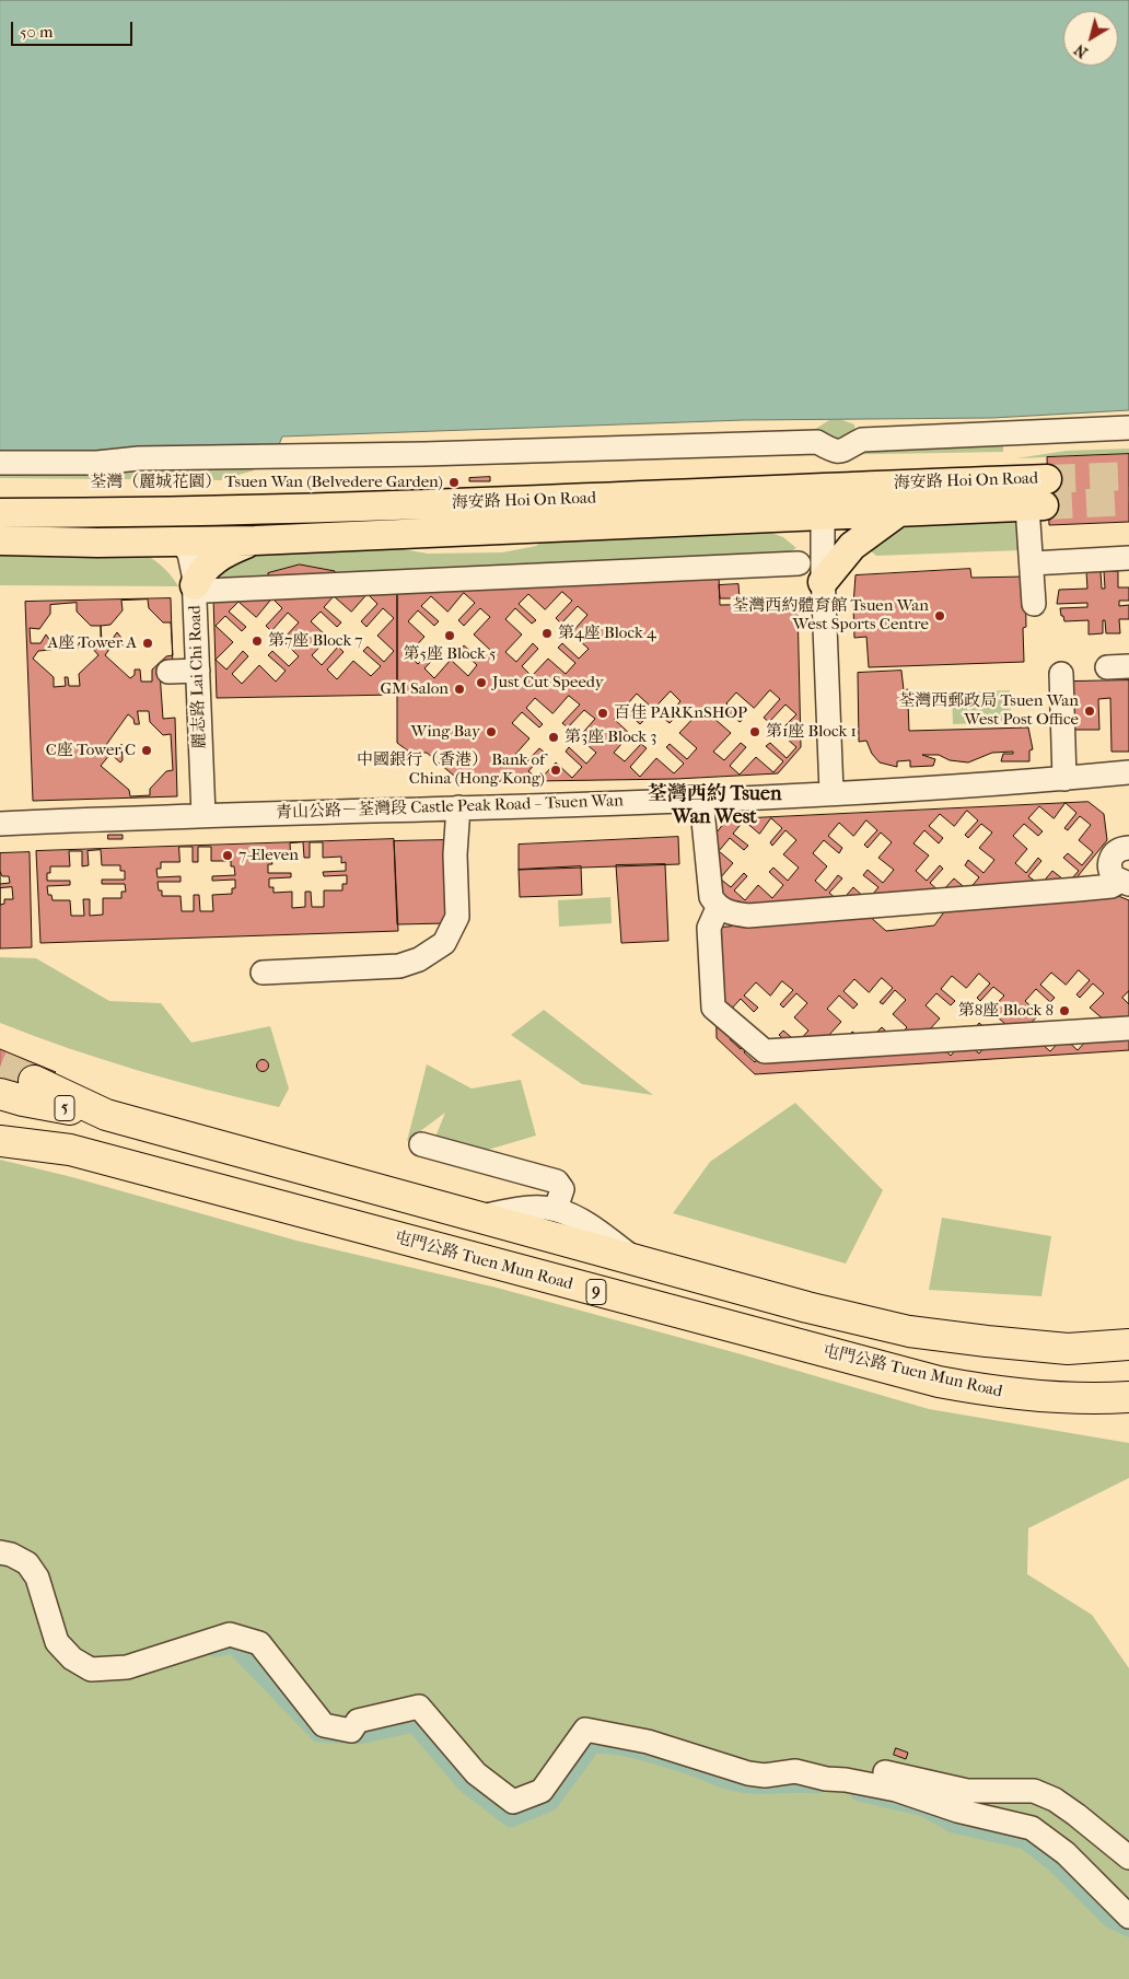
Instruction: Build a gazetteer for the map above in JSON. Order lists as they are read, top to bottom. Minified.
{"streets":{"highway":["5","屯門公路 Tuen Mun Road","9"],"main road":["海安路 Hoi On Road"],"street":["麗志路 Lai Chi Road","青山公路－荃灣段 Castle Peak Road – Tsuen Wan"]},"crossings":[["海安路 Hoi On Road","麗志路 Lai Chi Road"],["麗志路 Lai Chi Road","青山公路－荃灣段 Castle Peak Road – Tsuen Wan"],["5","屯門公路 Tuen Mun Road"]],"districts":["荃灣西約 Tsuen Wan West"],"places":["荃灣（麗城花園） Tsuen Wan (Belvedere Garden)","荃灣西約體育館 Tsuen Wan West Sports Centre","第4座 Block 4","第5座 Block 5","第7座 Block 7","A座 Tower A","Just Cut Speedy","GM Salon","荃灣西郵政局 Tsuen Wan West Post Office","百佳 PARKnSHOP","Wing Bay","第1座 Block 1","第3座 Block 3","C座 Tower C","中國銀行（香港） Bank of China (Hong Kong)","7-Eleven","第8座 Block 8"],"scale_bar":"50 m","north":"bottom left"}
